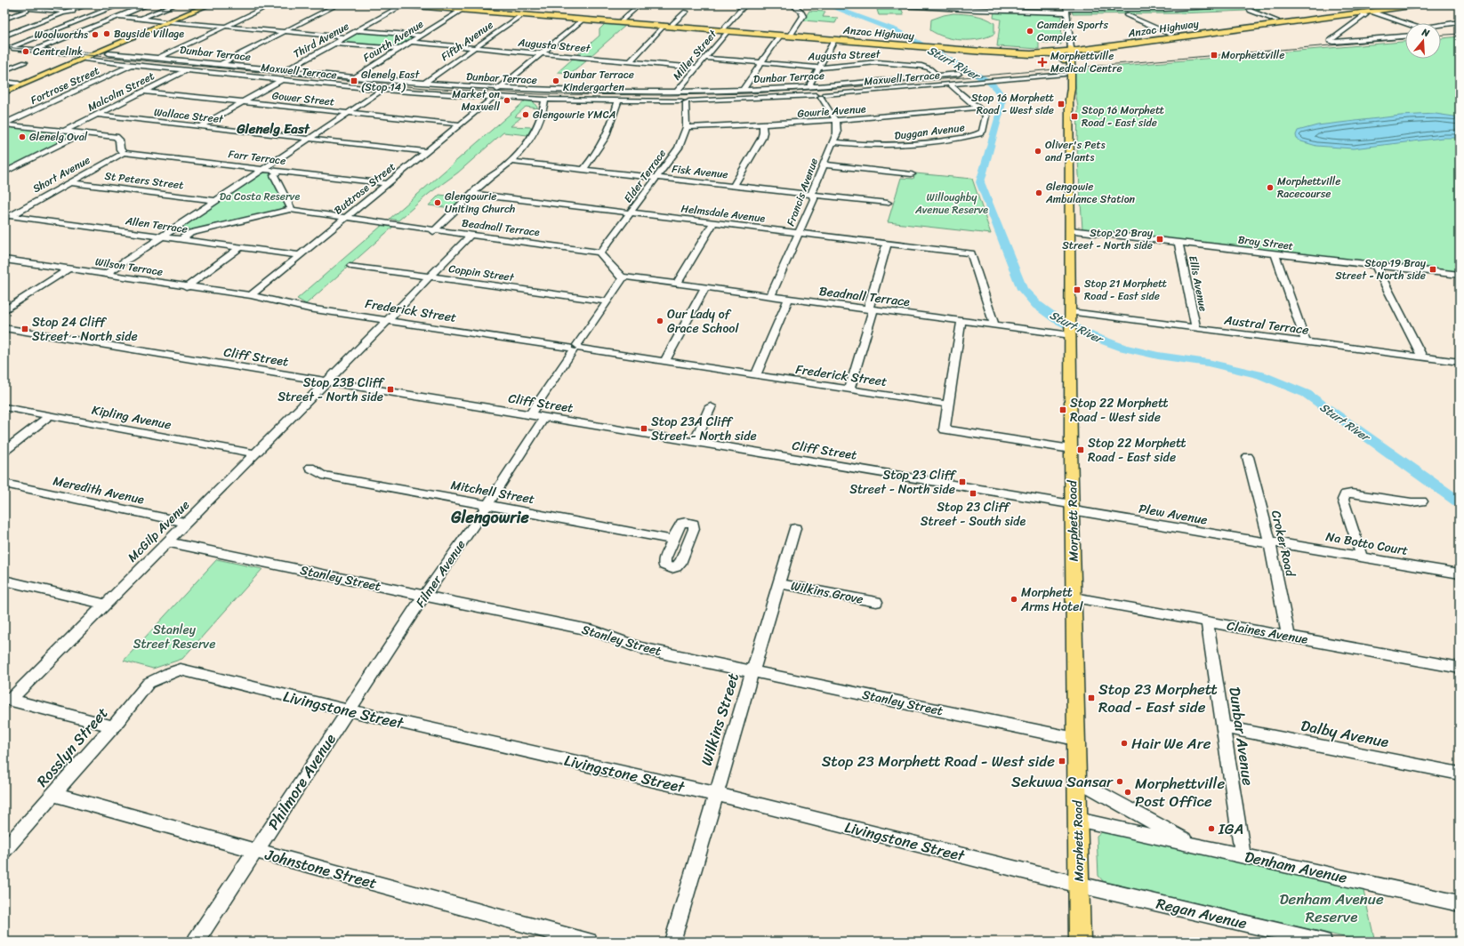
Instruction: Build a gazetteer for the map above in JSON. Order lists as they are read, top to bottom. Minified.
{"streets":{"highway":["Anzac Highway"],"main road":["Morphett Road"],"street":["Third Avenue","Fourth Avenue","Fifth Avenue","Augusta Street","Dunbar Terrace","Miller Street","Maxwell Terrace","Fortrose Street","Malcolm Street","Gower Street","Gowrie Avenue","Wallace Street","Duggan Avenue","Farr Terrace","Fisk Avenue","Short Avenue","Elder Terrace","St Peters Street","Buttrose Street","Francis Avenue","Helmsdale Avenue","Allen Terrace","Beadnall Terrace","Bray Street","Wilson Terrace","Coppin Street","Ellis Avenue","Frederick Street","Austral Terrace","Cliff Street","Kipling Avenue","Meredith Avenue","Mitchell Street","Plew Avenue","McGilp Avenue","Croker Road","Na Botto Court","Filmer Avenue","Stanley Street","Wilkins Grove","Claines Avenue","Livingstone Street","Wilkins Street","Dalby Avenue","Dunbar Avenue","Rosslyn Street","Philmore Avenue","Denham Avenue","Johnstone Street","Regan Avenue"]},"crossings":[["Anzac Highway","Third Avenue"],["Anzac Highway","Fourth Avenue"],["Anzac Highway","Fifth Avenue"],["Anzac Highway","Miller Street"],["Anzac Highway","Morphett Road"],["Third Avenue","Dunbar Terrace"],["Fourth Avenue","Augusta Street"],["Fourth Avenue","Dunbar Terrace"],["Fifth Avenue","Augusta Street"],["Fifth Avenue","Dunbar Terrace"],["Augusta Street","Dunbar Terrace"],["Augusta Street","Miller Street"],["Dunbar Terrace","Miller Street"],["Dunbar Terrace","Buttrose Street"],["Maxwell Terrace","Fortrose Street"],["Maxwell Terrace","Malcolm Street"],["Maxwell Terrace","Duggan Avenue"],["Maxwell Terrace","Elder Terrace"],["Maxwell Terrace","Buttrose Street"],["Maxwell Terrace","Morphett Road"],["Malcolm Street","Gower Street"],["Malcolm Street","Wallace Street"],["Gower Street","Buttrose Street"],["Gowrie Avenue","Duggan Avenue"],["Gowrie Avenue","Elder Terrace"],["Gowrie Avenue","Francis Avenue"],["Wallace Street","Buttrose Street"],["Duggan Avenue","Francis Avenue"],["Farr Terrace","Short Avenue"],["Farr Terrace","Buttrose Street"],["Fisk Avenue","Elder Terrace"],["Fisk Avenue","Francis Avenue"],["Short Avenue","St Peters Street"],["Short Avenue","Allen Terrace"],["Elder Terrace","Helmsdale Avenue"],["Elder Terrace","Beadnall Terrace"],["Buttrose Street","Allen Terrace"],["Buttrose Street","Beadnall Terrace"],["Buttrose Street","Wilson Terrace"],["Buttrose Street","Frederick Street"],["Francis Avenue","Helmsdale Avenue"],["Francis Avenue","Beadnall Terrace"],["Helmsdale Avenue","Beadnall Terrace"],["Beadnall Terrace","Morphett Road"],["Beadnall Terrace","McGilp Avenue"],["Bray Street","Ellis Avenue"],["Bray Street","Morphett Road"],["Wilson Terrace","Frederick Street"],["Coppin Street","McGilp Avenue"],["Ellis Avenue","Austral Terrace"],["Frederick Street","McGilp Avenue"],["Austral Terrace","Morphett Road"],["Cliff Street","Plew Avenue"],["Cliff Street","Morphett Road"],["Cliff Street","McGilp Avenue"],["Cliff Street","Filmer Avenue"],["Kipling Avenue","McGilp Avenue"],["Meredith Avenue","McGilp Avenue"],["Mitchell Street","Filmer Avenue"],["Plew Avenue","Morphett Road"],["Plew Avenue","Croker Road"],["Plew Avenue","Na Botto Court"],["Morphett Road","Stanley Street"],["Morphett Road","Claines Avenue"],["Morphett Road","Livingstone Street"],["Morphett Road","Denham Avenue"],["Morphett Road","Regan Avenue"],["McGilp Avenue","Stanley Street"],["Croker Road","Na Botto Court"],["Croker Road","Claines Avenue"],["Filmer Avenue","Stanley Street"],["Filmer Avenue","Livingstone Street"],["Filmer Avenue","Philmore Avenue"],["Stanley Street","Wilkins Street"],["Wilkins Grove","Wilkins Street"],["Claines Avenue","Dunbar Avenue"],["Livingstone Street","Wilkins Street"],["Livingstone Street","Rosslyn Street"],["Livingstone Street","Philmore Avenue"],["Livingstone Street","Regan Avenue"],["Dalby Avenue","Dunbar Avenue"],["Dunbar Avenue","Denham Avenue"],["Rosslyn Street","Johnstone Street"],["Philmore Avenue","Johnstone Street"]],"districts":["Glenelg East","Glengowrie"],"water":["Sturt River"],"parks":["Da Costa Reserve","Willoughby Avenue Reserve","Stanley Street Reserve","Denham Avenue Reserve"],"places":{"other":["Camden Sports Complex","Bayside Village","Woolworths","Centrelink","Dunbar Terrace Kindergarten","Market on Maxwell","Glengowrie YMCA","Glenelg Oval","Oliver's Pets and Plants","Morphettville Racecourse","Glengowie Ambulance Station","Glengowrie Uniting Church","Our Lady of Grace School","Morphett Arms Hotel","Hair We Are","Sekuwa Sansar","Morphettville Post Office","IGA"],"transit":["Morphettville","Glenelg East (Stop 14)","Stop 16 Morphett Road - West side","Stop 16 Morphett Road - East side","Stop 20 Bray Street - North side","Stop 19 Bray Street - North side","Stop 21 Morphett Road - East side","Stop 24 Cliff Street - North side","Stop 23B Cliff Street - North side","Stop 22 Morphett Road - West side","Stop 23A Cliff Street - North side","Stop 22 Morphett Road - East side","Stop 23 Cliff Street - North side","Stop 23 Cliff Street - South side","Stop 23 Morphett Road - East side","Stop 23 Morphett Road - West side"],"health":["Morphettville Medical Centre"]},"north":"top"}
